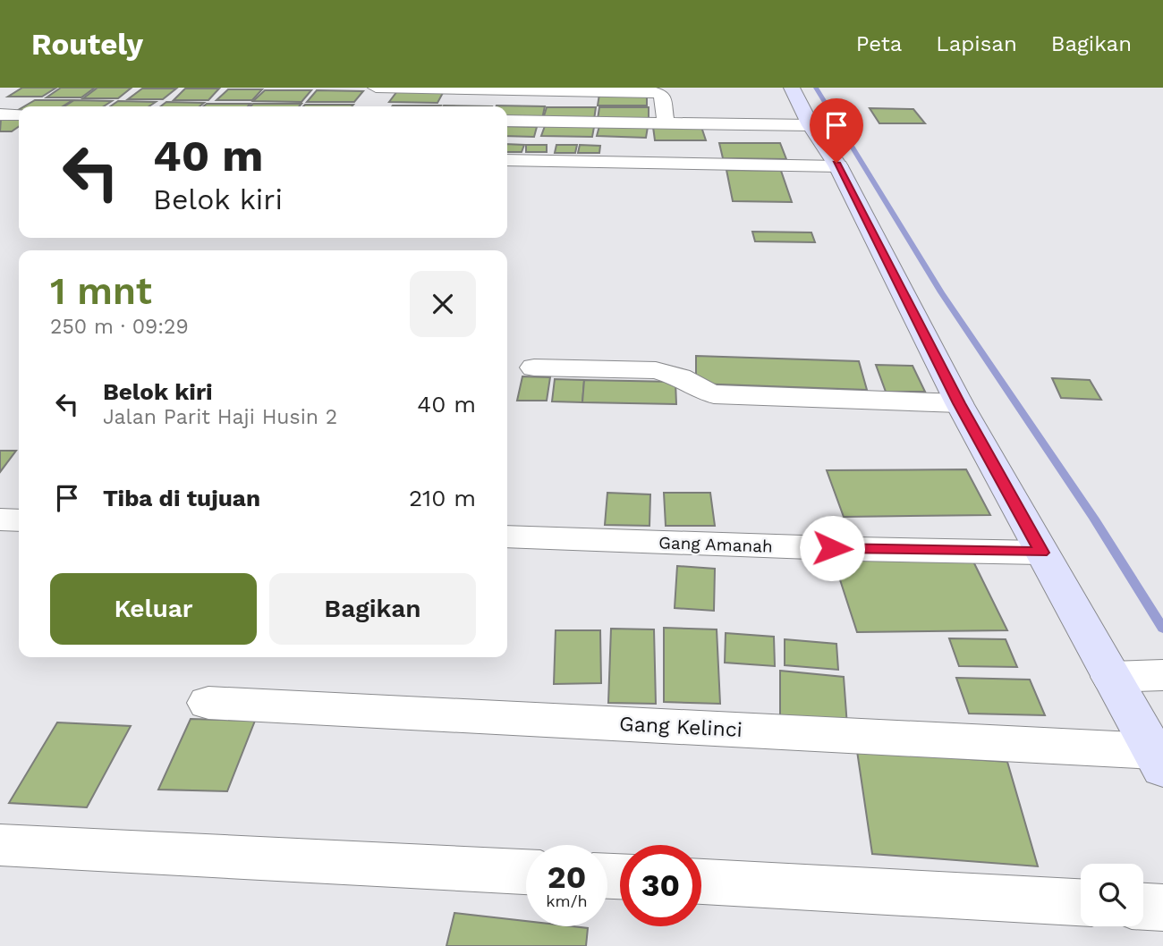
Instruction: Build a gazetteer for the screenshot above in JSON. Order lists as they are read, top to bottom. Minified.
{"streets":{"street":["Gang Amanah","Gang Kelinci"]},"page":{"header":"Routely","nav":["Peta","Lapisan","Bagikan"],"turn":["40 m","Belok kiri"],"heading":["1 mnt","250 m · 09:29"],"list":[{"name":"Belok kiri","note":"Jalan Parit Haji Husin 2","value":"40 m"},{"name":"Tiba di tujuan","value":"210 m"}],"buttons":["Keluar","Bagikan"],"speed":"20 km/h","limit":"30"}}
